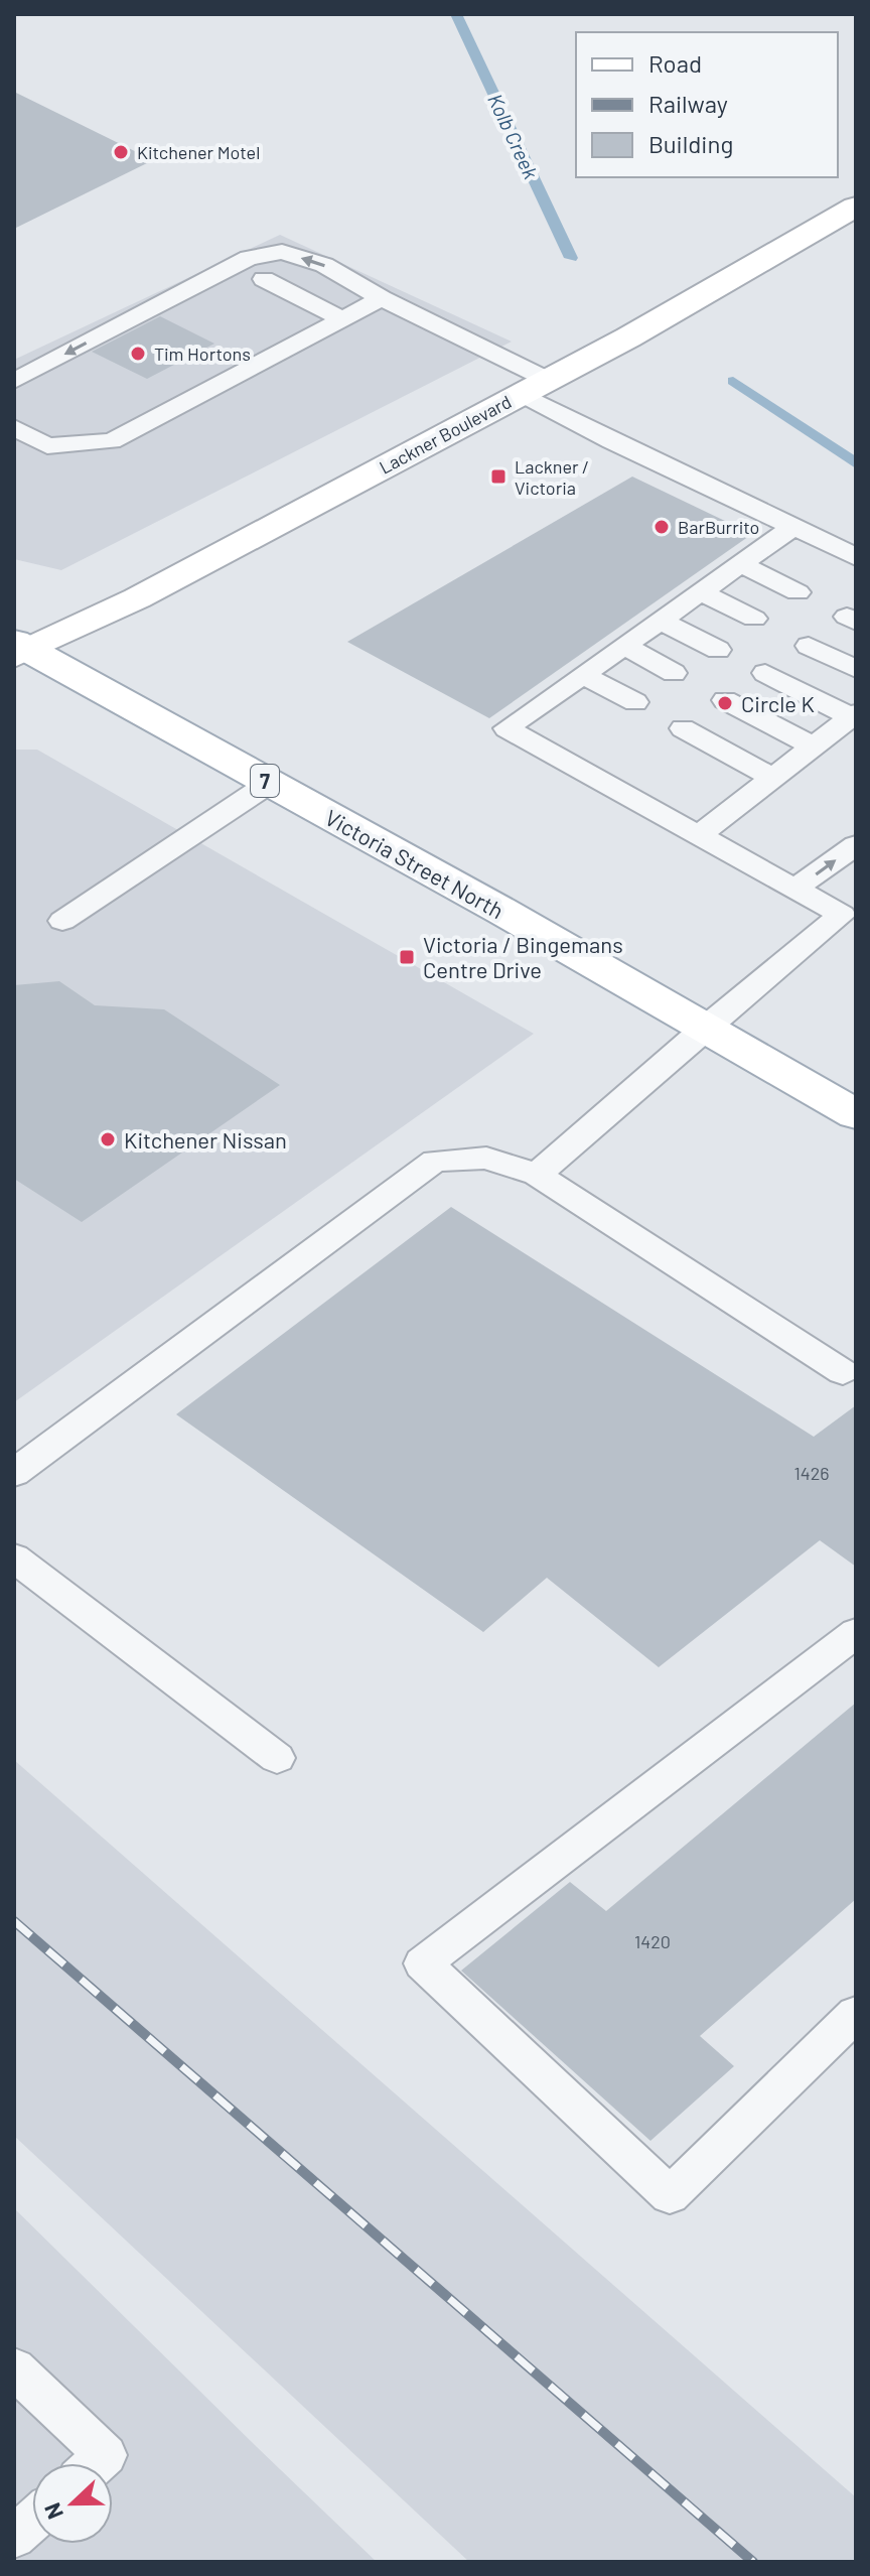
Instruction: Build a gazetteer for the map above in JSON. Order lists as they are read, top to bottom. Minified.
{"streets":{"main road":["Lackner Boulevard","7","Victoria Street North"]},"crossings":[["Lackner Boulevard","Victoria Street North"]],"water":["Kolb Creek"],"places":{"other":["Kitchener Motel","Tim Hortons","BarBurrito","Circle K","Kitchener Nissan"],"transit":["Lackner / Victoria","Victoria / Bingemans Centre Drive"]},"house_numbers":["1426","1420"],"legend":["Road","Railway","Building"],"north":"left"}
